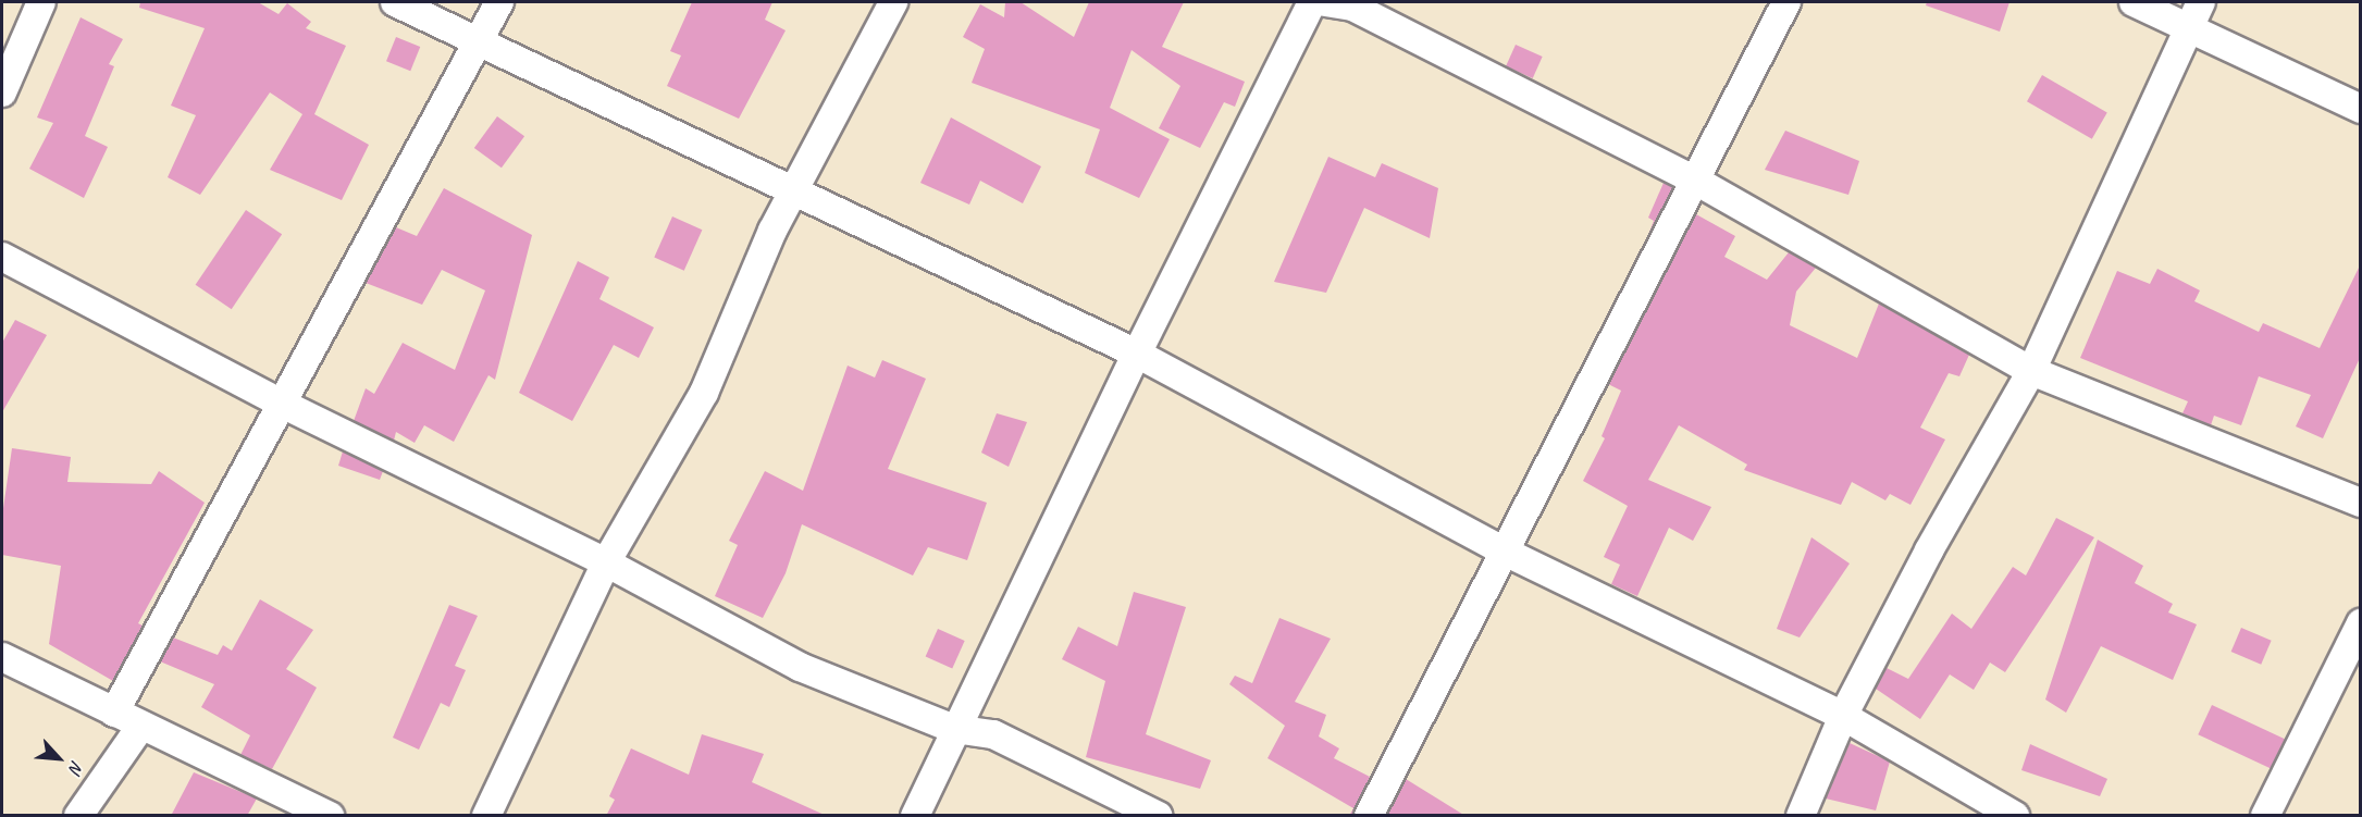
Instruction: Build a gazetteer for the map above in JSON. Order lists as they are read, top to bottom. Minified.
{"north":"bottom right"}
